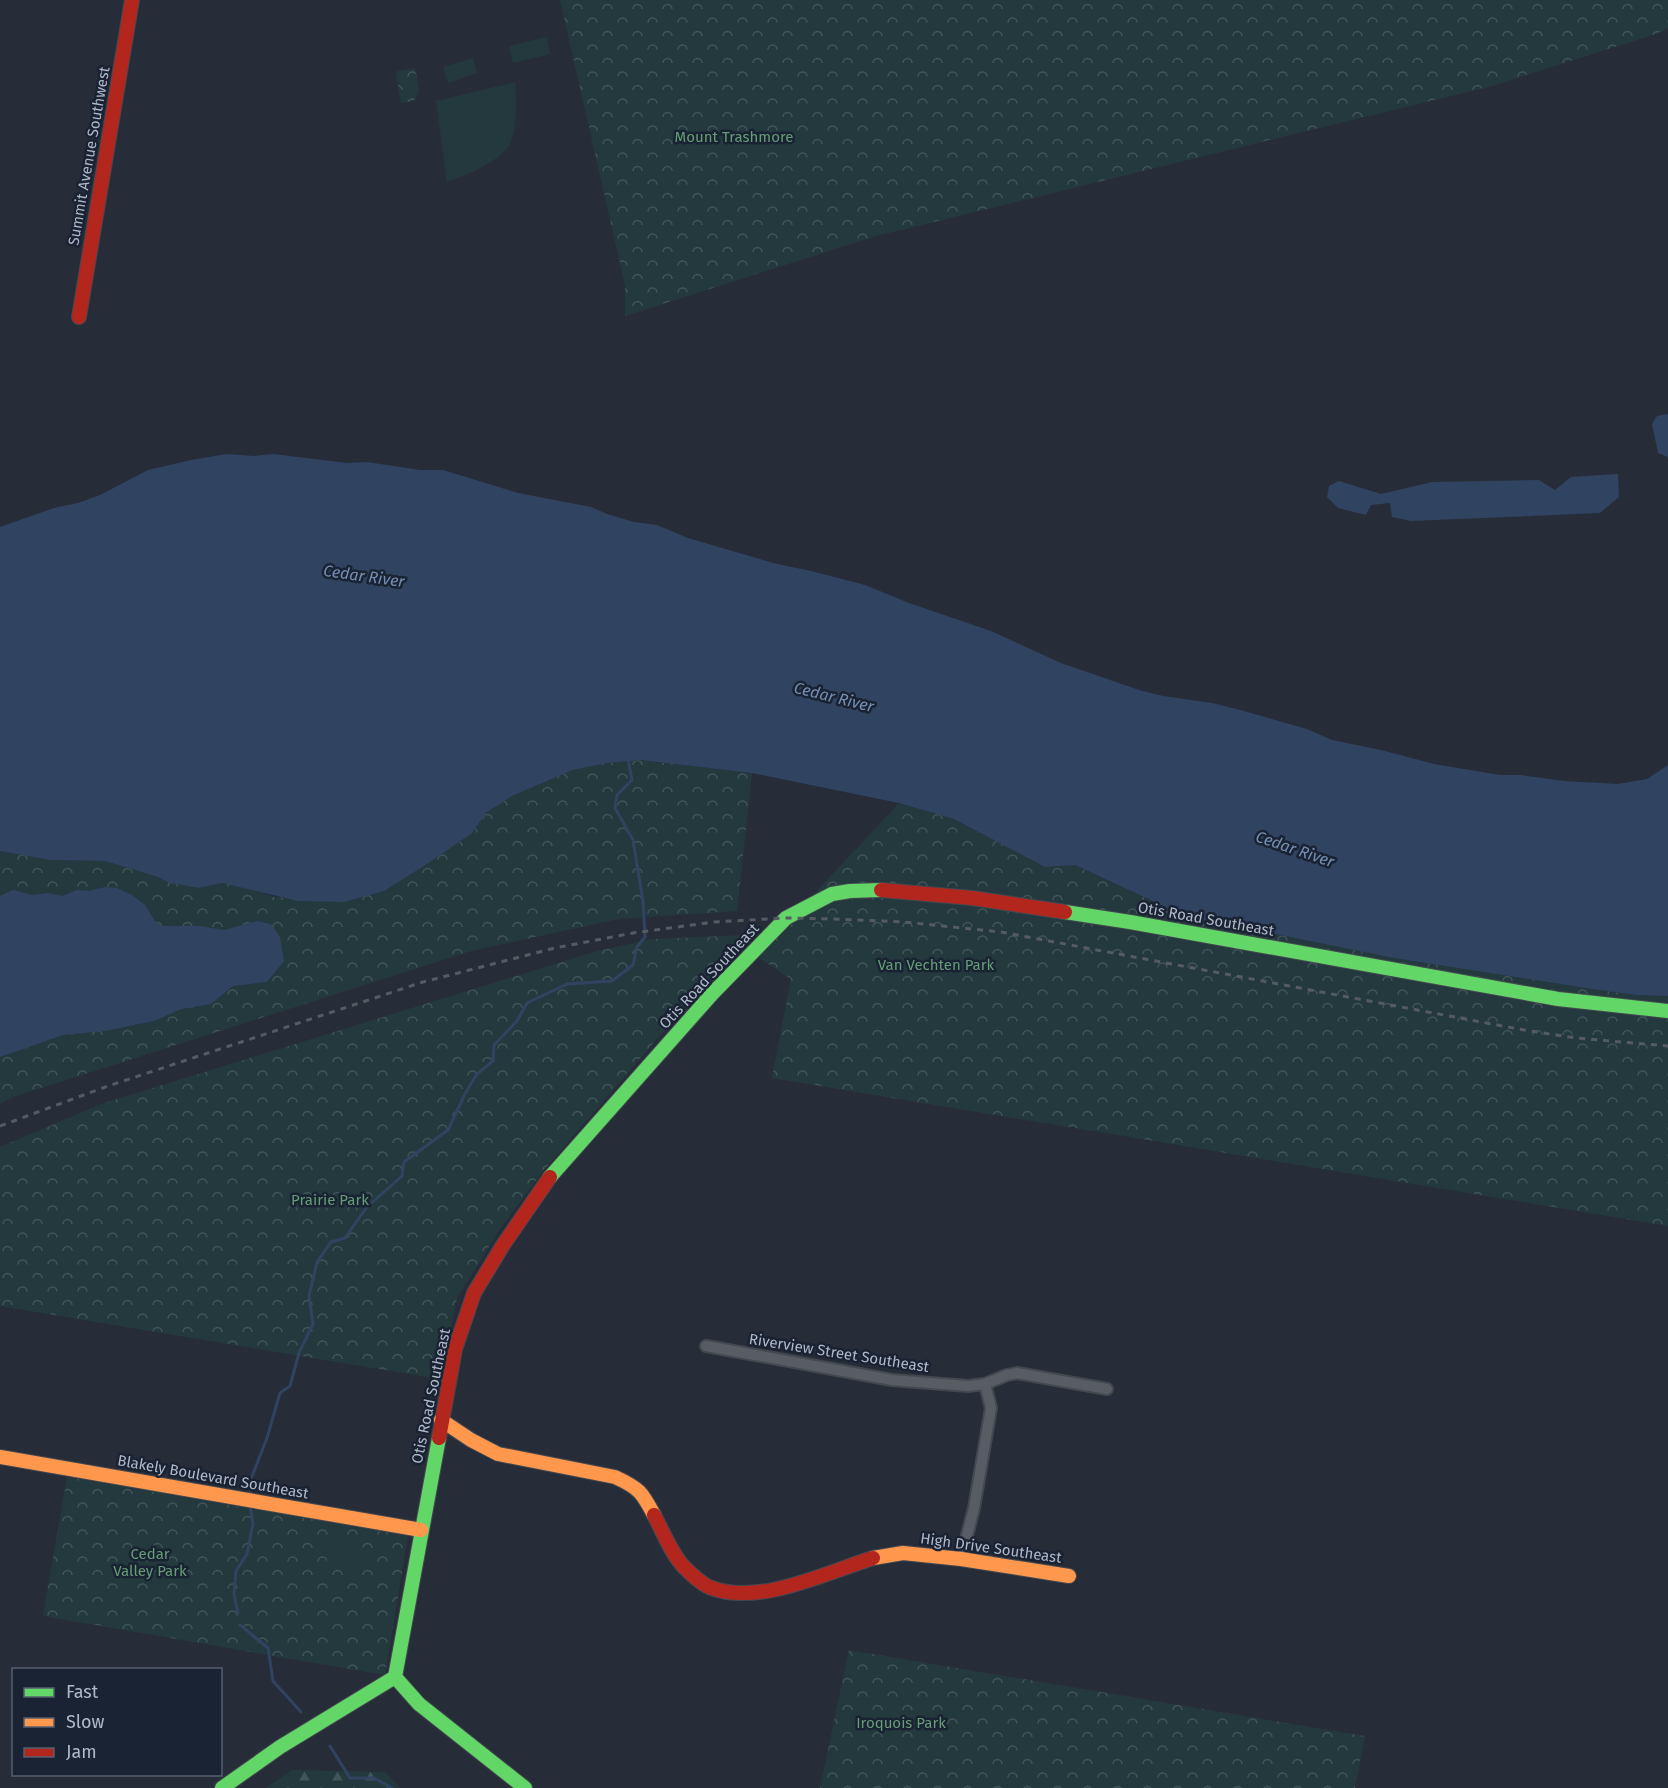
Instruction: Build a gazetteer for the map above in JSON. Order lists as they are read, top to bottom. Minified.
{"streets":{"street":["Summit Avenue Southwest","Otis Road Southeast","Riverview Street Southeast","Blakely Boulevard Southeast","High Drive Southeast"]},"crossings":[["Otis Road Southeast","Blakely Boulevard Southeast"],["Otis Road Southeast","High Drive Southeast"]],"water":["Cedar River"],"parks":["Mount Trashmore","Van Vechten Park","Prairie Park","Cedar Valley Park","Iroquois Park"],"legend":["Fast","Slow","Jam"]}
